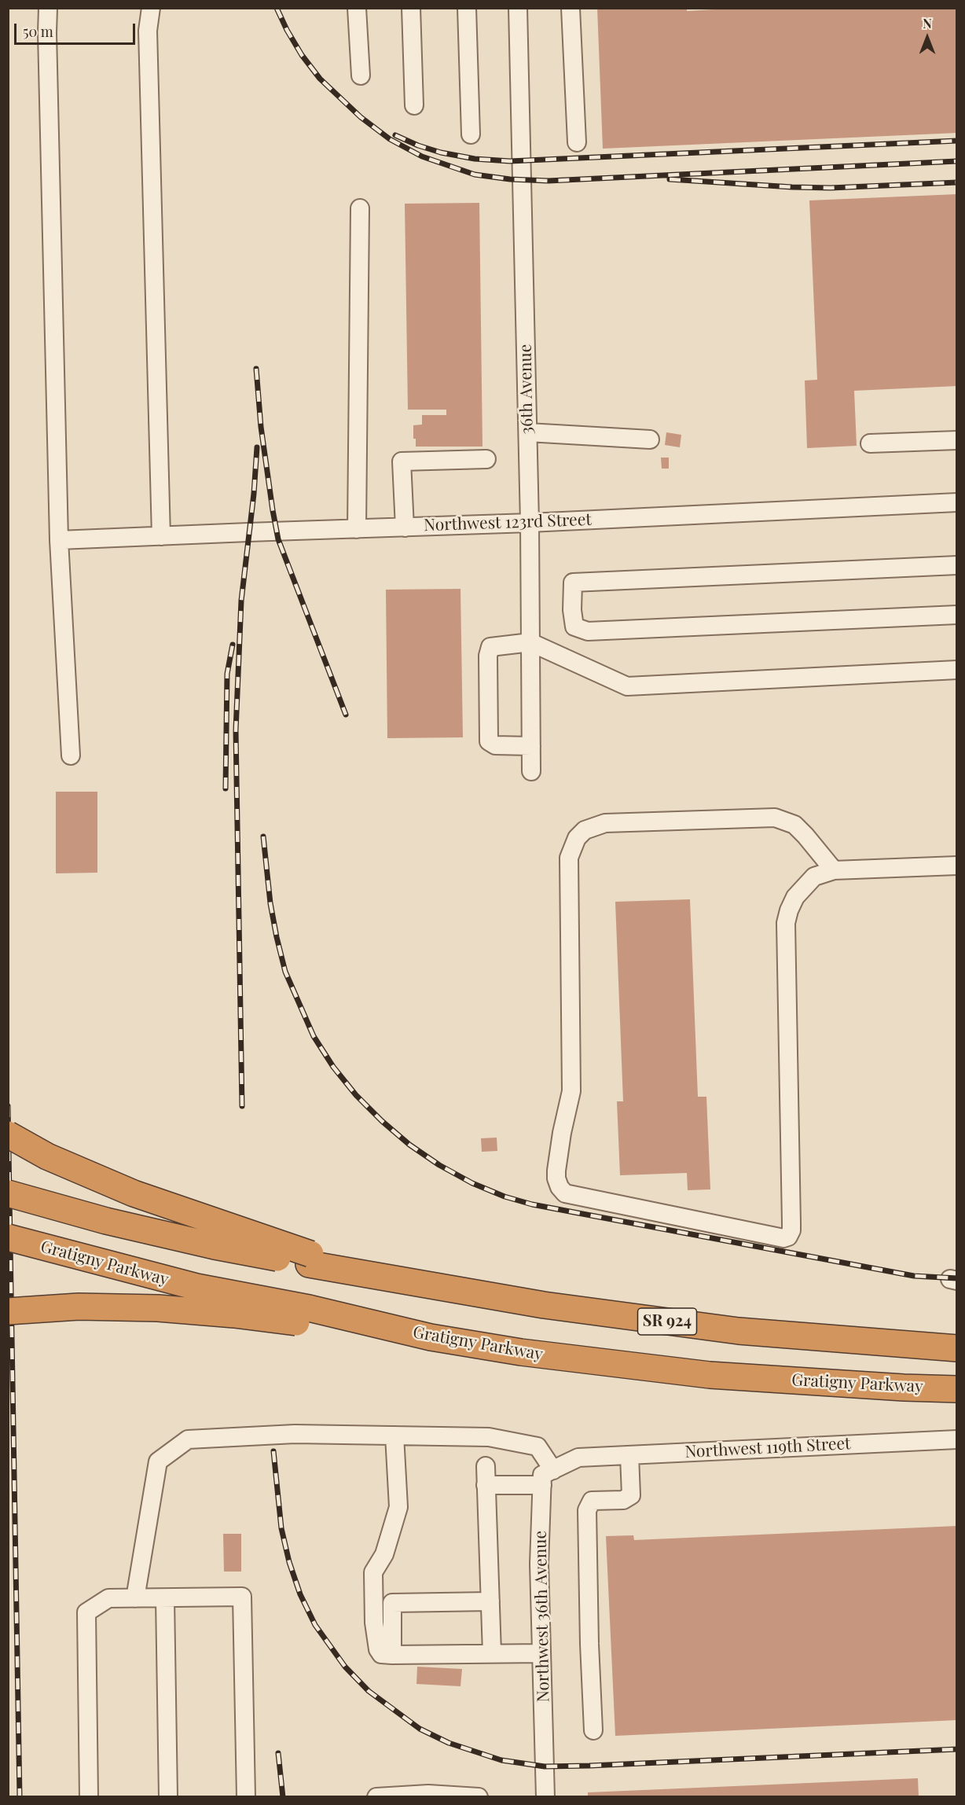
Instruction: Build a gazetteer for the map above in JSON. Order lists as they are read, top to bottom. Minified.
{"streets":{"highway":["Gratigny Parkway","SR 924"],"street":["36th Avenue","Northwest 123rd Street","Northwest 119th Street","Northwest 36th Avenue"]},"crossings":[["36th Avenue","Northwest 123rd Street"]],"scale_bar":"50 m","north":"top"}
